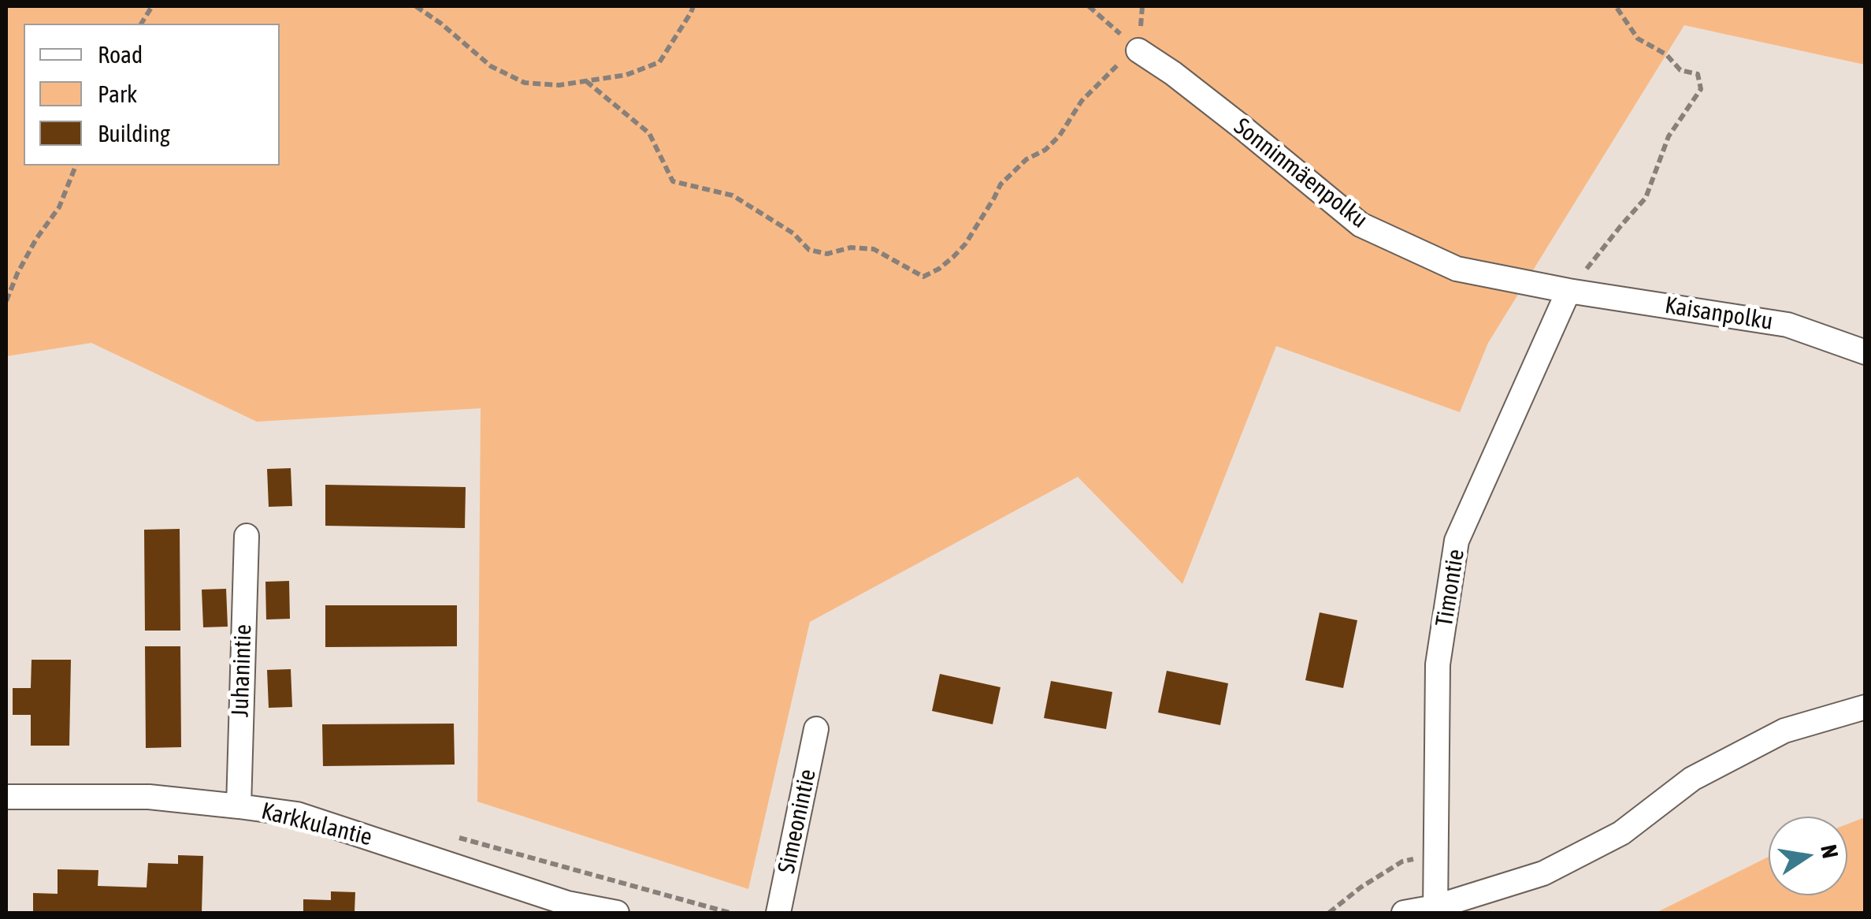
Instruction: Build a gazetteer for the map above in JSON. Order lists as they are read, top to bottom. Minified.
{"streets":{"street":["Sonninmäenpolku","Kaisanpolku","Timontie","Juhanintie","Simeonintie","Karkkulantie"]},"crossings":[["Sonninmäenpolku","Kaisanpolku"],["Sonninmäenpolku","Timontie"],["Kaisanpolku","Timontie"],["Juhanintie","Karkkulantie"]],"legend":["Road","Park","Building"],"north":"right"}
